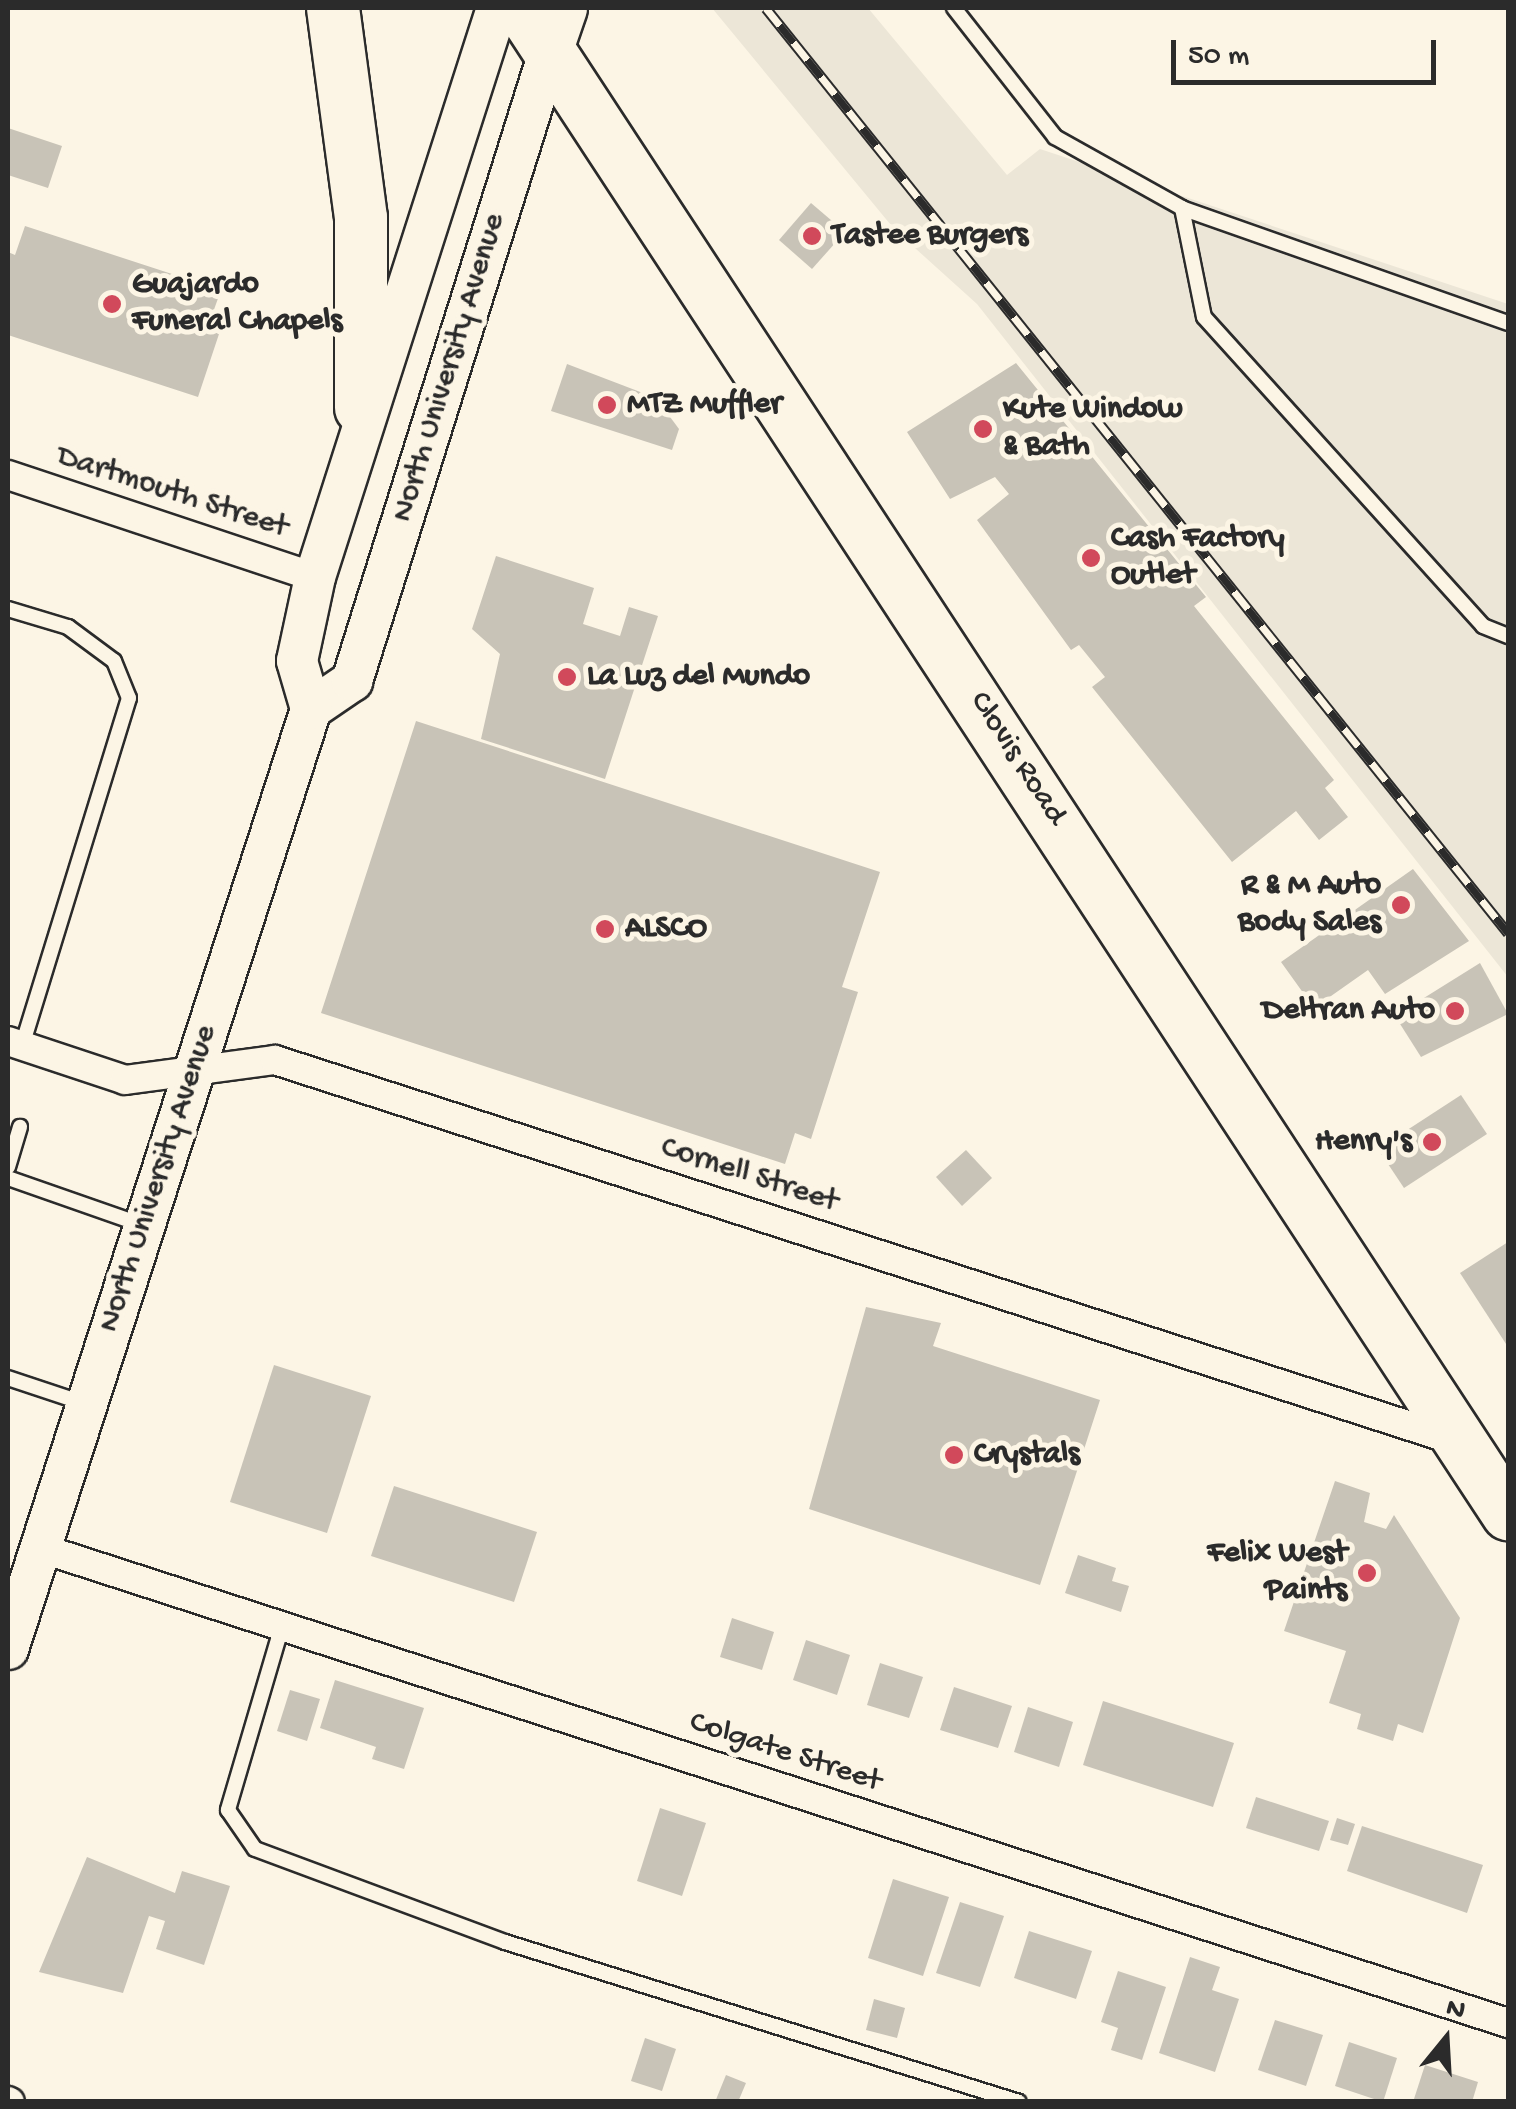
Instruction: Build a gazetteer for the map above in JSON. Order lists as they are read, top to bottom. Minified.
{"streets":{"highway":["Clovis Road"],"main road":["North University Avenue"],"street":["Dartmouth Street","Cornell Street","Colgate Street"]},"crossings":[["North University Avenue","Dartmouth Street"],["North University Avenue","Clovis Road"],["North University Avenue","Cornell Street"],["North University Avenue","Colgate Street"],["Clovis Road","Cornell Street"]],"places":["Tastee Burgers","Guajardo Funeral Chapels","MTZ Muffler","Kute Window & Bath","Cash Factory Outlet","La Luz del Mundo","R & M Auto Body Sales","ALSCO","Deltran Auto","Henry's","Crystals","Felix West Paints"],"scale_bar":"50 m","north":"top"}
